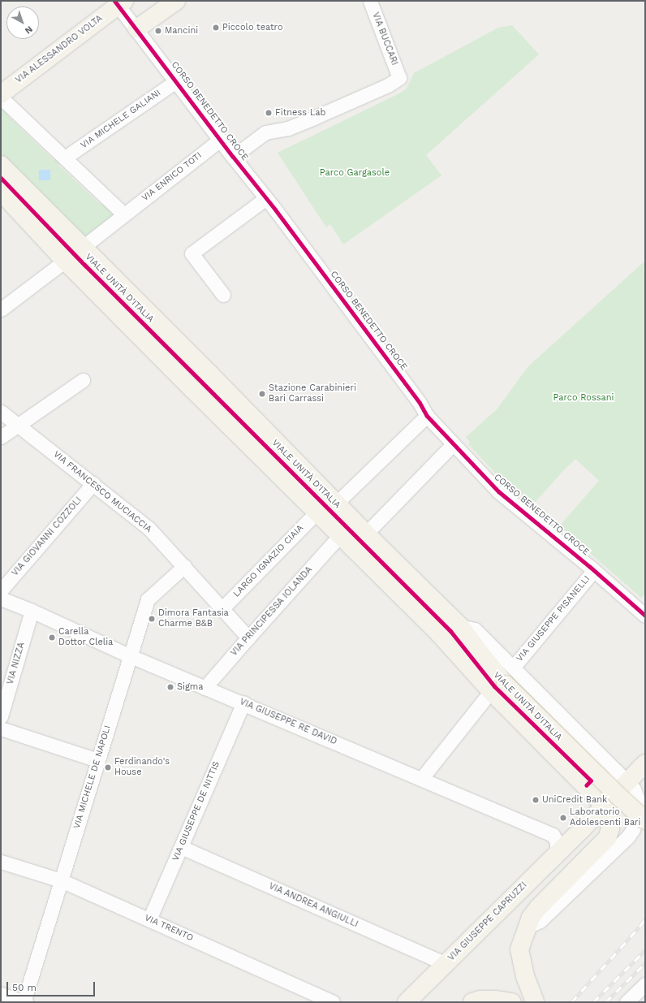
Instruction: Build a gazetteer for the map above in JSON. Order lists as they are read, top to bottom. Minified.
{"streets":{"main road":["VIA ALESSANDRO VOLTA","VIALE UNITÀ D'ITALIA","VIA GIUSEPPE CAPRUZZI"],"street":["VIA BUCCARI","CORSO BENEDETTO CROCE","VIA MICHELE GALIANI","VIA ENRICO TOTI","VIA FRANCESCO MUCIACCIA","VIA GIOVANNI COZZOLI","LARGO IGNAZIO CIAIA","VIA PRINCIPESSA IOLANDA","VIA GIUSEPPE PISANELLI","VIA NIZZA","VIA GIUSEPPE RE DAVID","VIA MICHELE DE NAPOLI","VIA GIUSEPPE DE NITTIS","VIA ANDREA ANGIULLI","VIA TRENTO"]},"crossings":[["VIA BUCCARI","CORSO BENEDETTO CROCE"],["VIA ALESSANDRO VOLTA","CORSO BENEDETTO CROCE"],["CORSO BENEDETTO CROCE","VIA MICHELE GALIANI"],["CORSO BENEDETTO CROCE","VIA ENRICO TOTI"],["CORSO BENEDETTO CROCE","VIA GIUSEPPE PISANELLI"],["VIA ENRICO TOTI","VIALE UNITÀ D'ITALIA"],["VIALE UNITÀ D'ITALIA","LARGO IGNAZIO CIAIA"],["VIALE UNITÀ D'ITALIA","VIA PRINCIPESSA IOLANDA"],["VIALE UNITÀ D'ITALIA","VIA GIUSEPPE PISANELLI"],["VIALE UNITÀ D'ITALIA","VIA GIUSEPPE CAPRUZZI"],["VIA FRANCESCO MUCIACCIA","VIA GIOVANNI COZZOLI"],["VIA FRANCESCO MUCIACCIA","LARGO IGNAZIO CIAIA"],["VIA FRANCESCO MUCIACCIA","VIA PRINCIPESSA IOLANDA"],["VIA FRANCESCO MUCIACCIA","VIA MICHELE DE NAPOLI"],["VIA PRINCIPESSA IOLANDA","VIA GIUSEPPE RE DAVID"],["VIA NIZZA","VIA GIUSEPPE RE DAVID"],["VIA GIUSEPPE RE DAVID","VIA MICHELE DE NAPOLI"],["VIA GIUSEPPE RE DAVID","VIA GIUSEPPE DE NITTIS"],["VIA GIUSEPPE RE DAVID","VIA GIUSEPPE CAPRUZZI"],["VIA MICHELE DE NAPOLI","VIA TRENTO"],["VIA GIUSEPPE DE NITTIS","VIA ANDREA ANGIULLI"],["VIA GIUSEPPE DE NITTIS","VIA TRENTO"],["VIA ANDREA ANGIULLI","VIA GIUSEPPE CAPRUZZI"]],"parks":["Parco Gargasole","Parco Rossani"],"places":["Piccolo teatro","Mancini","Fitness Lab","Stazione Carabinieri Bari Carrassi","Dimora Fantasia Charme B&B","Carella Dottor Clelia","Sigma","Ferdinando's House","UniCredit Bank","Laboratorio Adolescenti Bari"],"scale_bar":"50 m","north":"bottom right"}
